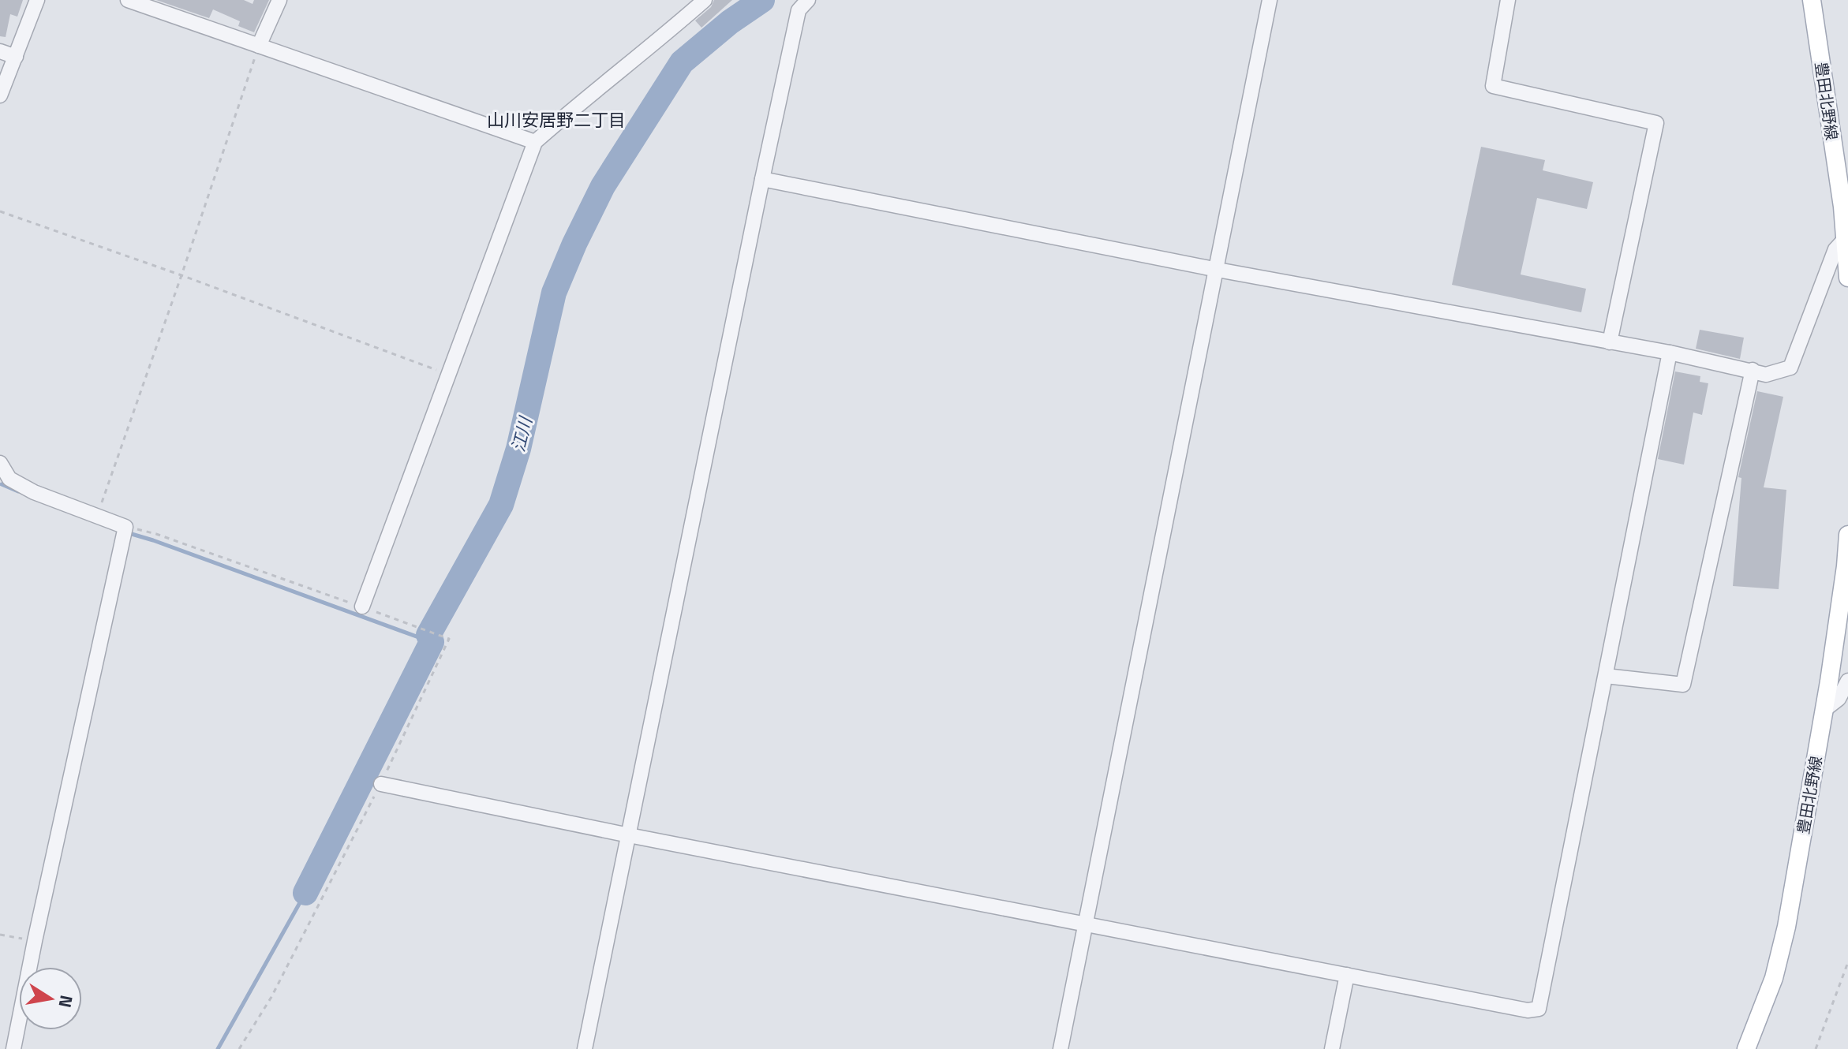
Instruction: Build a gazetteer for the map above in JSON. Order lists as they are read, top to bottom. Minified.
{"streets":{"main road":["豊田北野線"]},"districts":["山川安居野二丁目"],"water":["江川"],"north":"right"}
